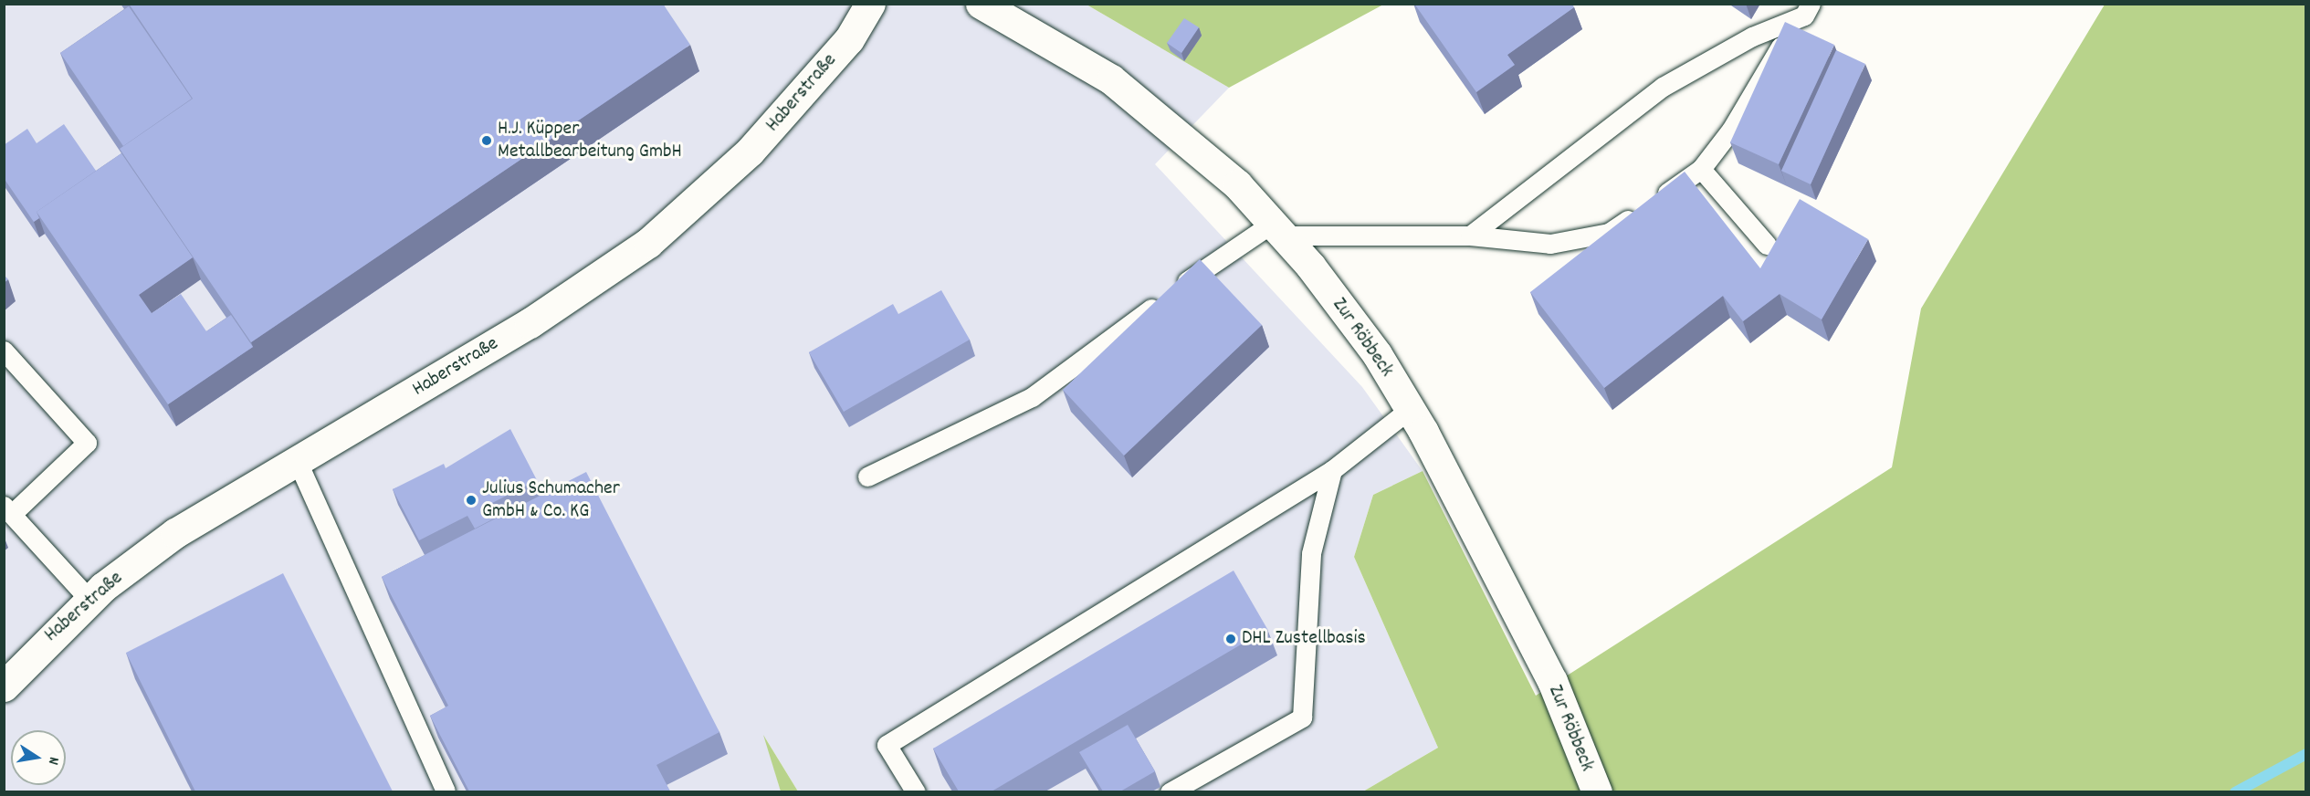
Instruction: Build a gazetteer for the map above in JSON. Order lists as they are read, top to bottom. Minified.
{"streets":{"street":["Haberstraße","Zur Röbbeck"]},"places":["H.J. Küpper Metallbearbeitung GmbH","Julius Schumacher GmbH & Co. KG","DHL Zustellbasis"],"north":"right"}
